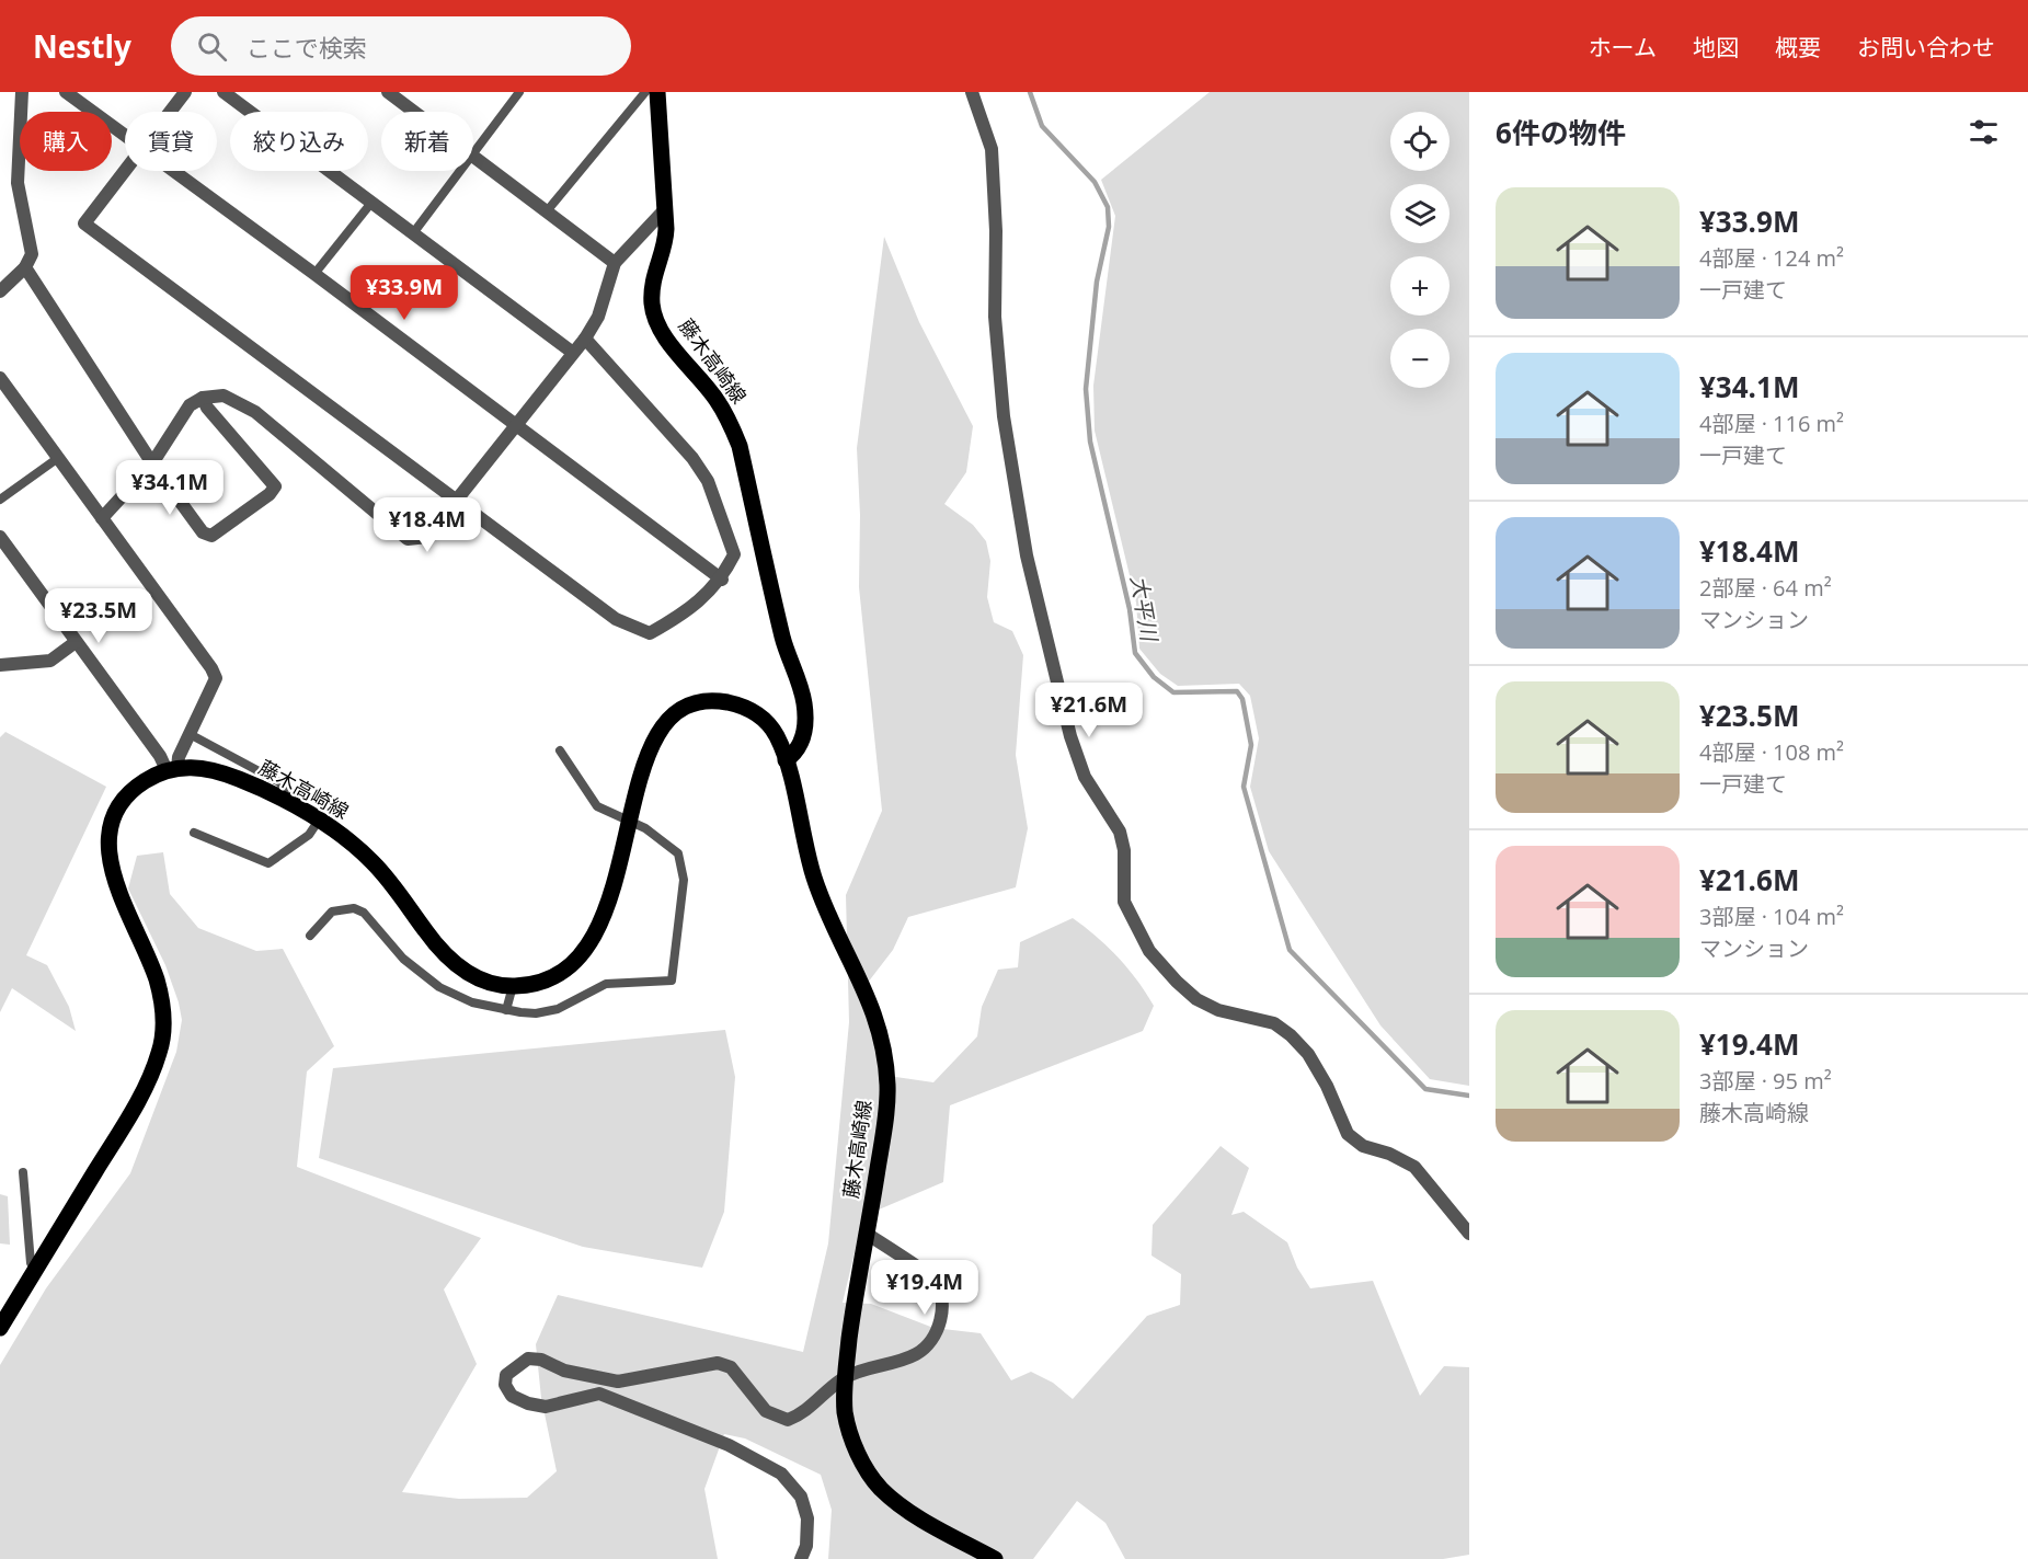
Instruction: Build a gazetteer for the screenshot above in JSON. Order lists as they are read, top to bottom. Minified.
{"streets":{"main road":["藤木高崎線"]},"water":["大平川"],"page":{"header":"Nestly","search":"ここで検索","nav":["ホーム","地図","概要","お問い合わせ"],"heading":"6件の物件","map_buttons":["+","−"],"chip":["購入","賃貸","絞り込み","新着"],"list":[{"name":"¥33.9M","note":"4部屋 · 124 m² · 一戸建て"},{"name":"¥34.1M","note":"4部屋 · 116 m² · 一戸建て"},{"name":"¥18.4M","note":"2部屋 · 64 m² · マンション"},{"name":"¥23.5M","note":"4部屋 · 108 m² · 一戸建て"},{"name":"¥21.6M","note":"3部屋 · 104 m² · マンション"},{"name":"¥19.4M","note":"3部屋 · 95 m² · 藤木高崎線"}],"price":["¥33.9M","¥34.1M","¥18.4M","¥23.5M","¥21.6M","¥19.4M"]}}
